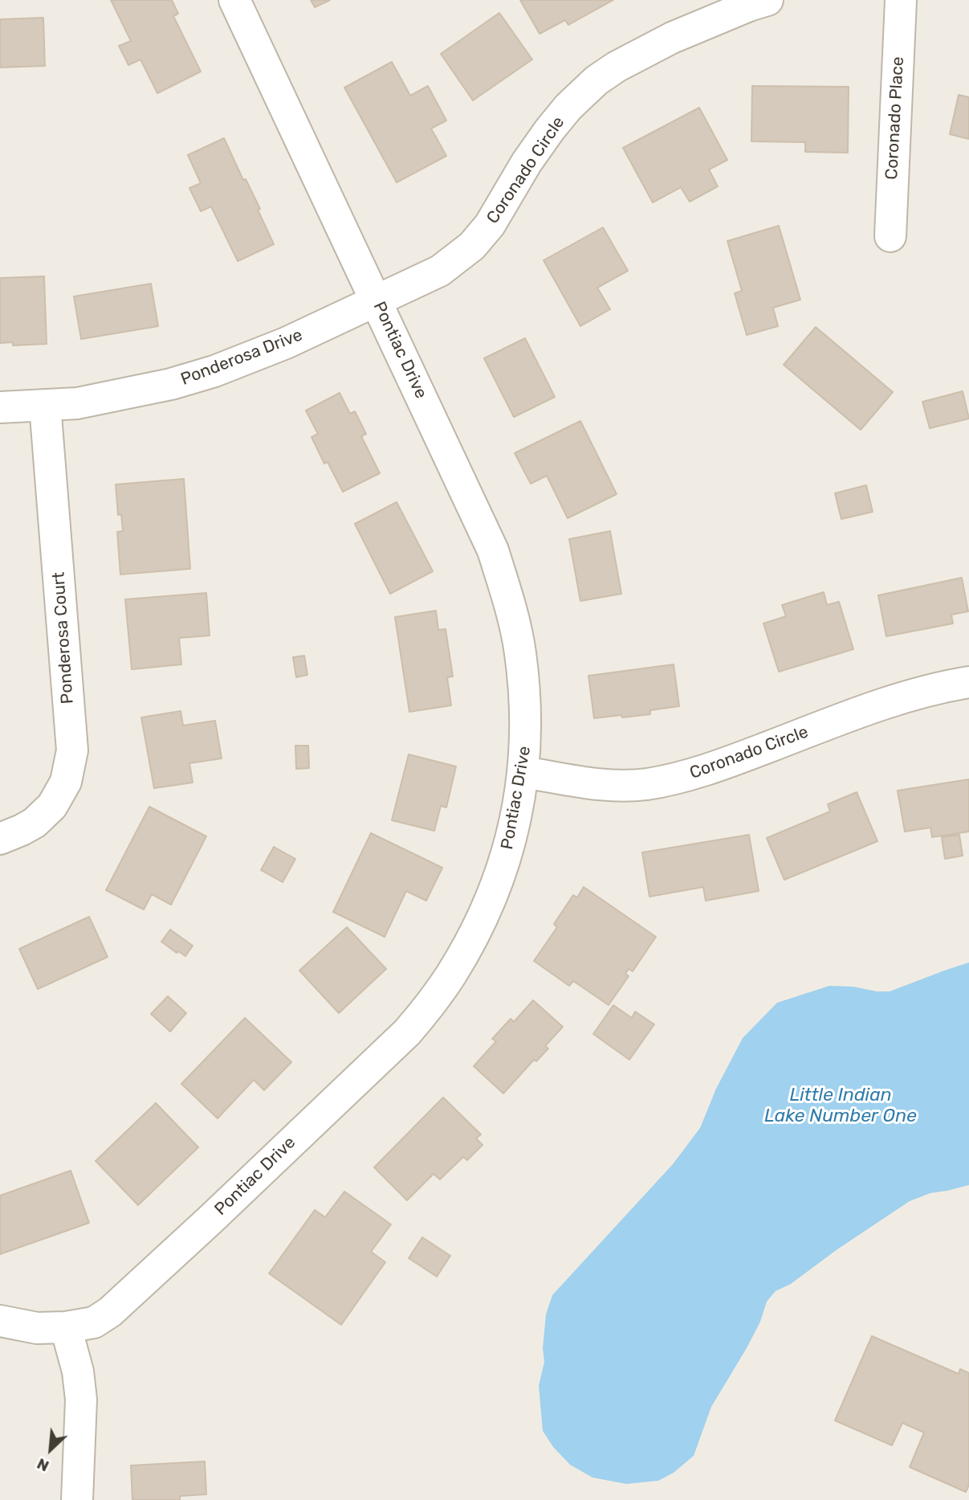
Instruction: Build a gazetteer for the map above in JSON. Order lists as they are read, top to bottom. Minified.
{"streets":{"street":["Coronado Place","Coronado Circle","Pontiac Drive","Ponderosa Drive","Ponderosa Court"]},"crossings":[["Coronado Circle","Pontiac Drive"],["Coronado Circle","Ponderosa Drive"],["Pontiac Drive","Ponderosa Drive"],["Ponderosa Drive","Ponderosa Court"]],"water":["Little Indian Lake Number One"],"north":"bottom left"}
